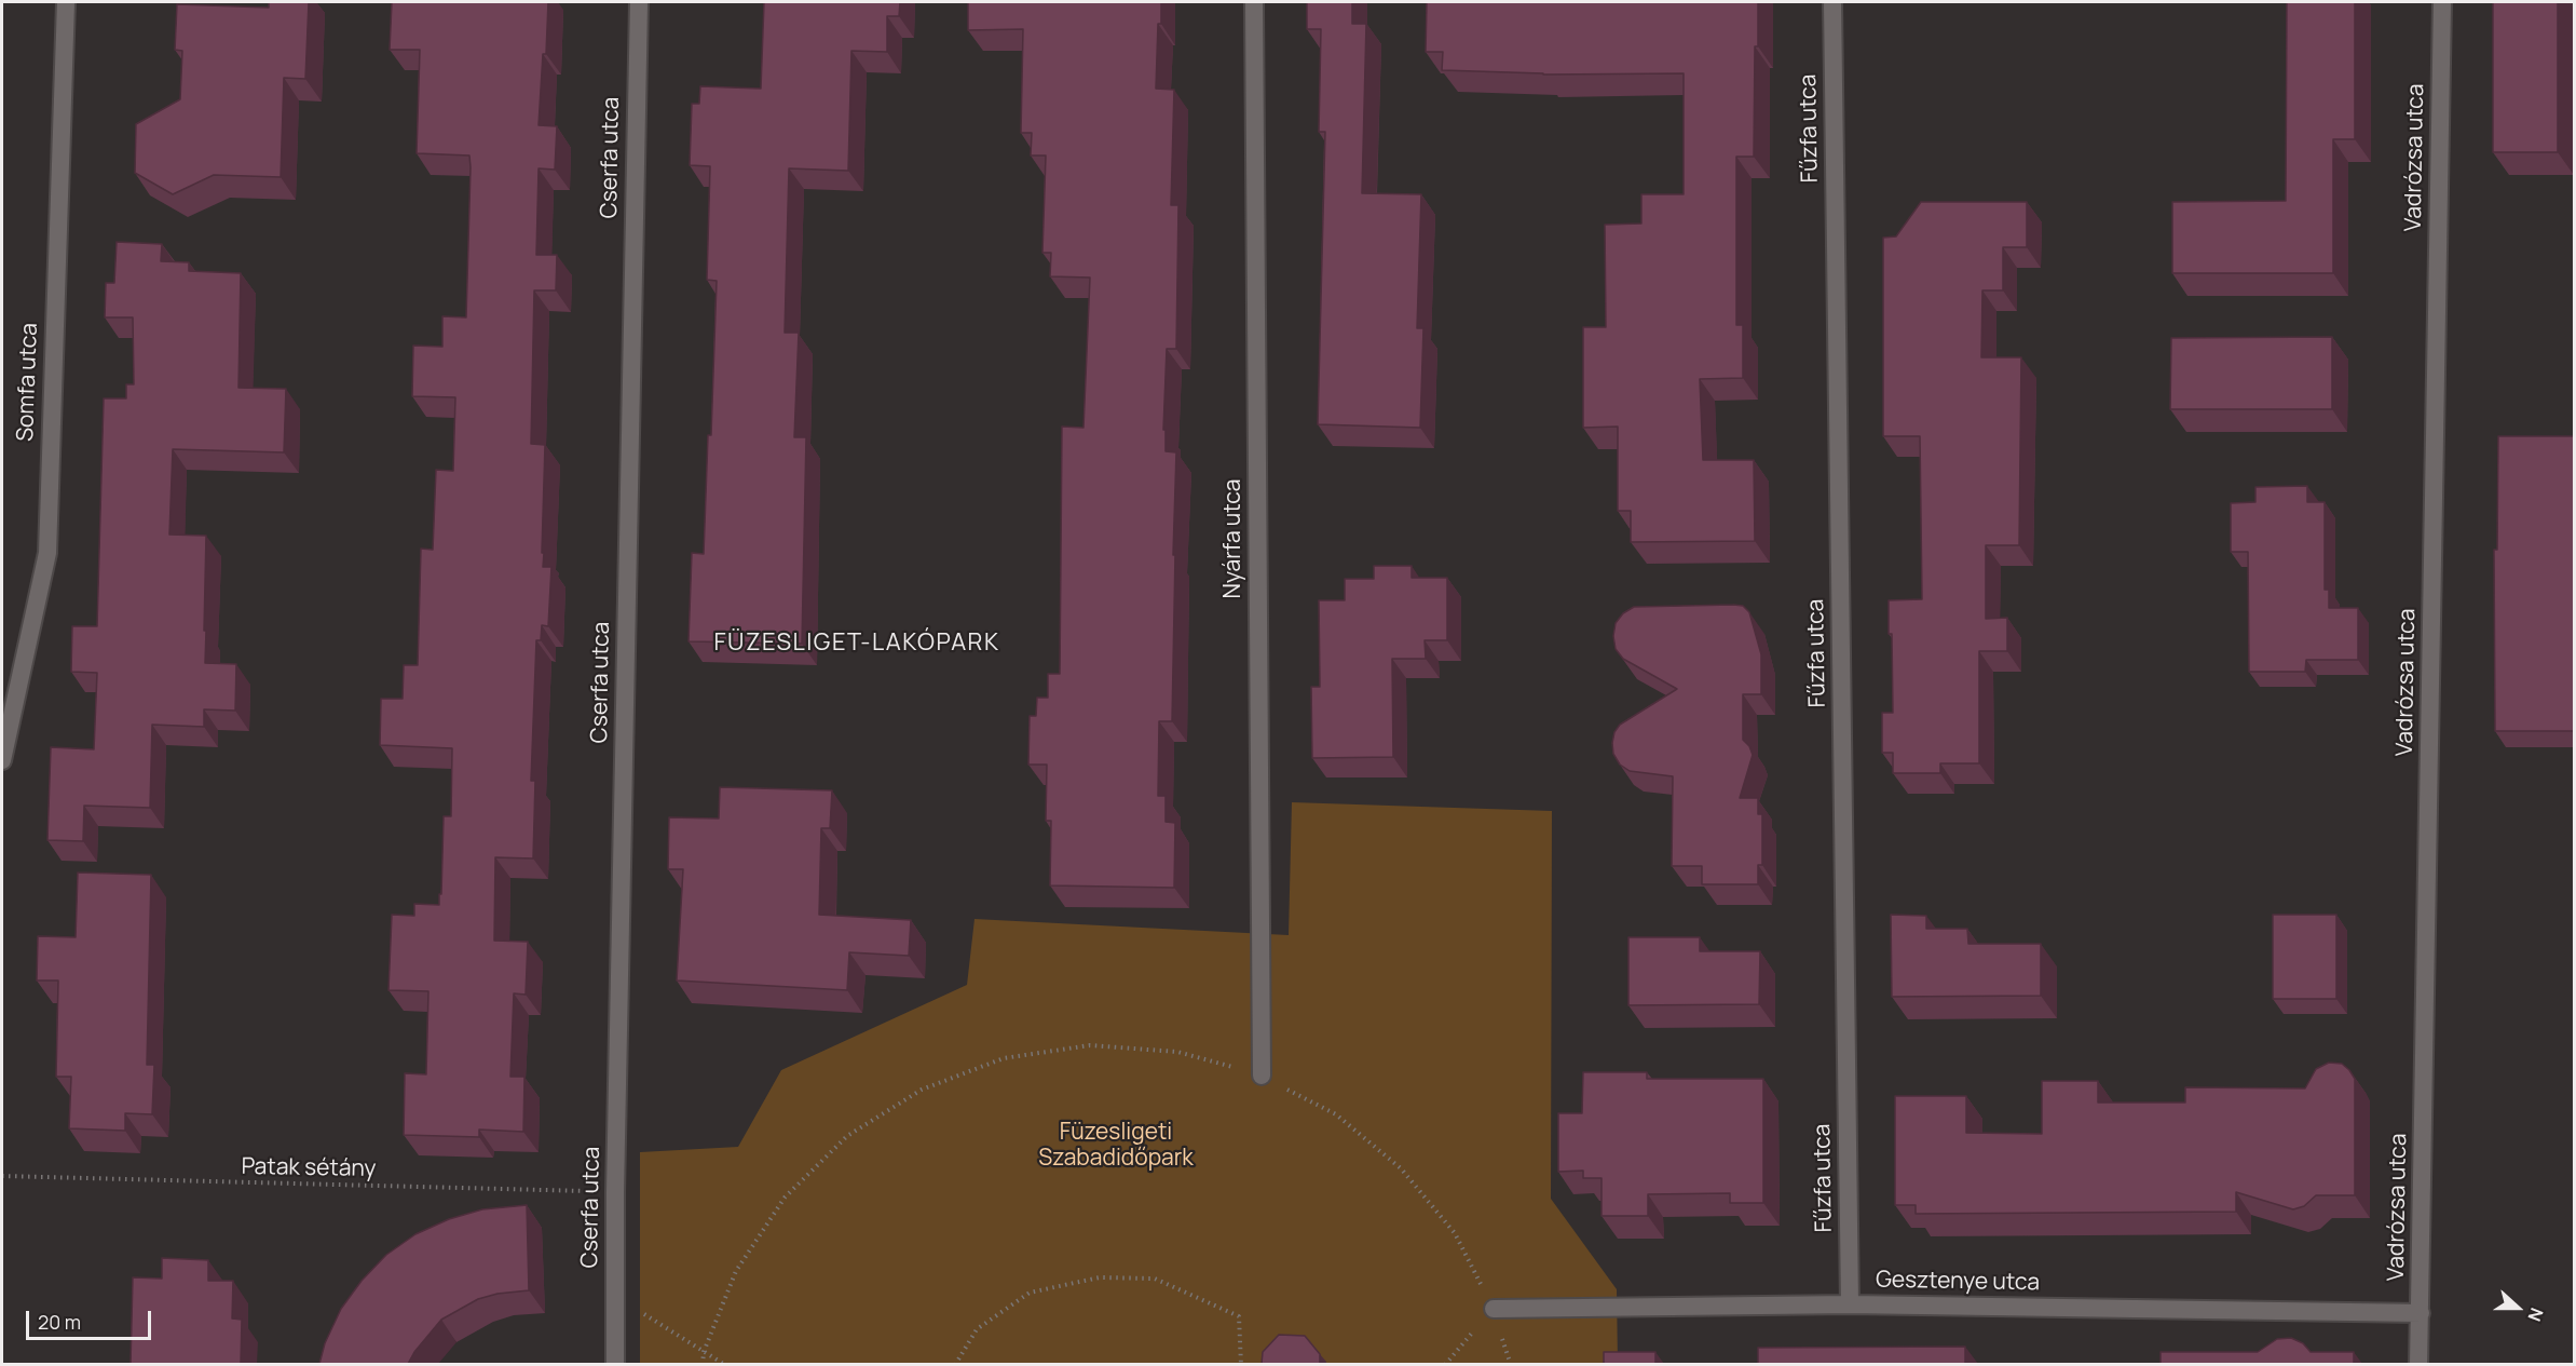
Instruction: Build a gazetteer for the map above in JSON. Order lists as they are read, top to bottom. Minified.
{"streets":{"street":["Fűzfa utca","Cserfa utca","Vadrózsa utca","Somfa utca","Nyárfa utca","Gesztenye utca"],"path":["Patak sétány"]},"crossings":[["Fűzfa utca","Gesztenye utca"],["Cserfa utca","Patak sétány"],["Vadrózsa utca","Gesztenye utca"]],"districts":["FÜZESLIGET-LAKÓPARK"],"parks":["Füzesligeti Szabadidőpark"],"scale_bar":"20 m","north":"right"}
